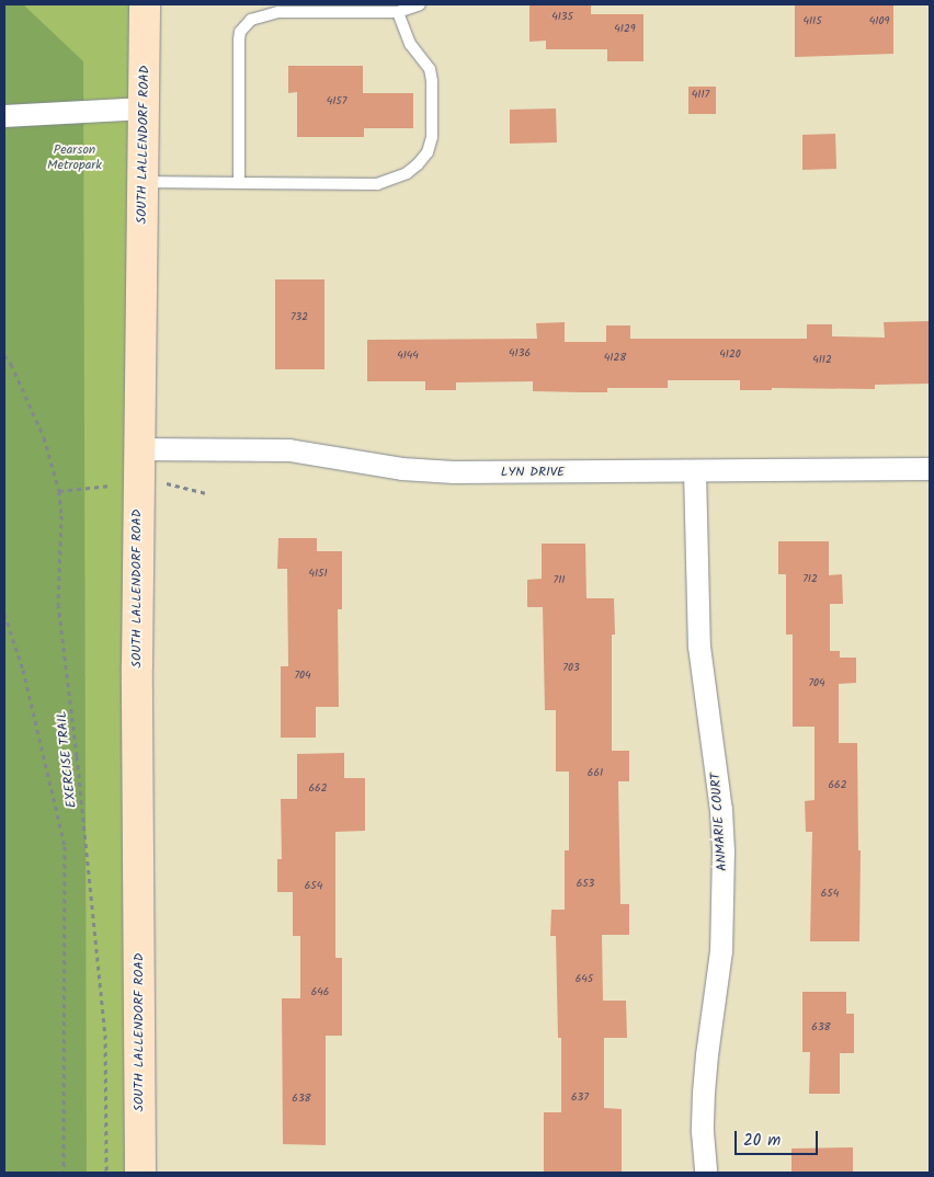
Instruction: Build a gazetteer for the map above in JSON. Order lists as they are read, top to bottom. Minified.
{"streets":{"street":["SOUTH LALLENDORF ROAD","LYN DRIVE","ANMARIE COURT"],"path":["EXERCISE TRAIL"]},"crossings":[["SOUTH LALLENDORF ROAD","LYN DRIVE"],["LYN DRIVE","ANMARIE COURT"]],"parks":["Pearson Metropark"],"house_numbers":["4135","4115","4109","4129","4117","4157","732","4136","4120","4144","4128","4112","4151","712","711","703","704","704","661","662","662","653","654","654","645","646","638","637","638"],"scale_bar":"20 m"}
